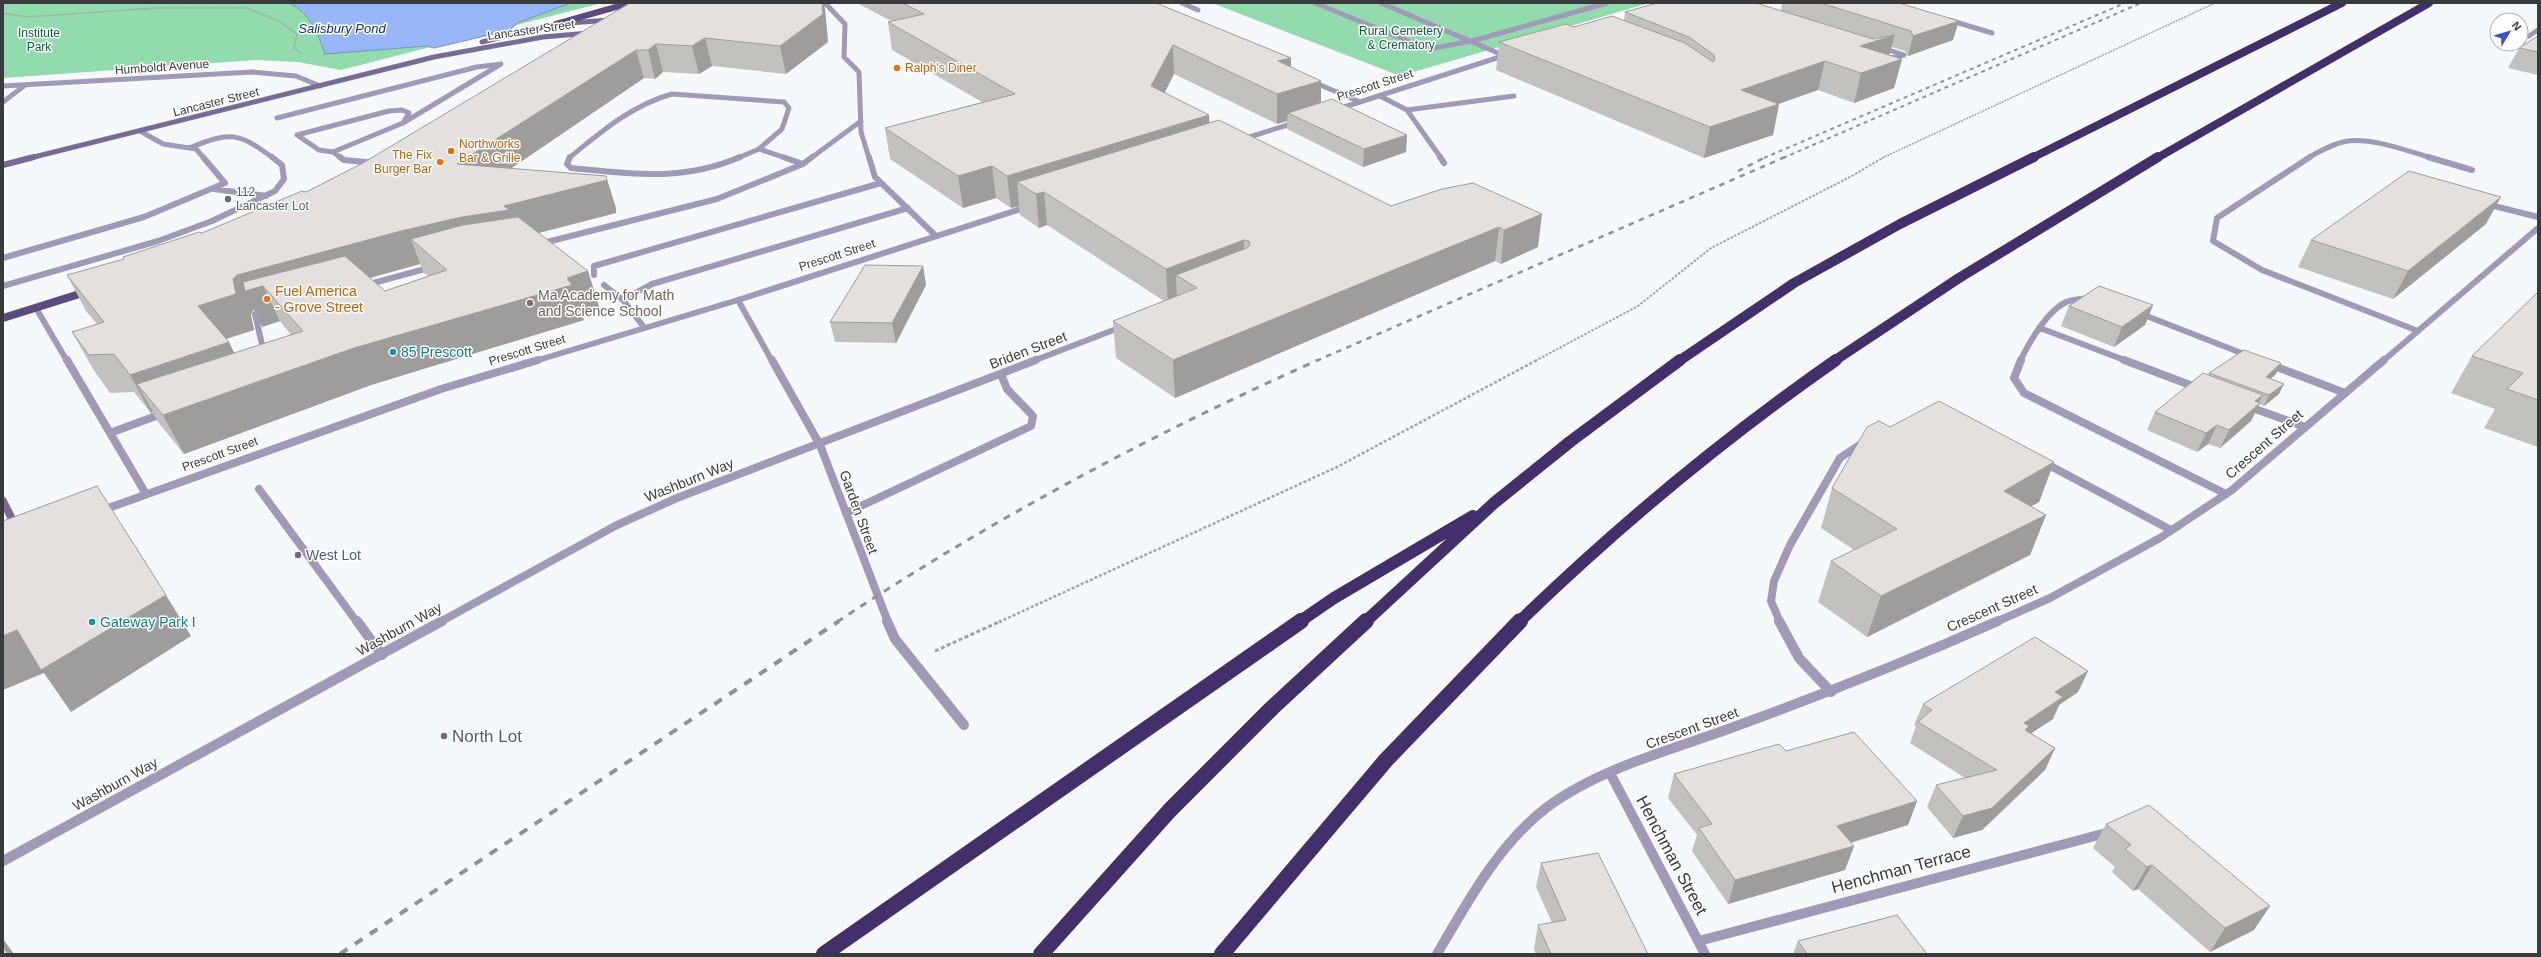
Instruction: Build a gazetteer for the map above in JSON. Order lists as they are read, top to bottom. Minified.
{"streets":{"main road":["Lancaster Street"],"street":["Humboldt Avenue","Prescott Street","Briden Street","Crescent Street","Washburn Way","Garden Street","Henchman Street","Henchman Terrace"]},"crossings":[["Lancaster Street","Humboldt Avenue"],["Prescott Street","Garden Street"],["Briden Street","Washburn Way"],["Briden Street","Garden Street"],["Crescent Street","Henchman Street"],["Washburn Way","Garden Street"],["Henchman Street","Henchman Terrace"]],"water":["Salisbury Pond"],"parks":["Rural Cemetery & Crematory","Institute Park"],"places":["Ralph's Diner","Northworks Bar & Grille","The Fix Burger Bar","112 Lancaster Lot","Fuel America - Grove Street","Ma Academy for Math and Science School","85 Prescott","West Lot","Gateway Park I","North Lot"],"north":"top right"}
